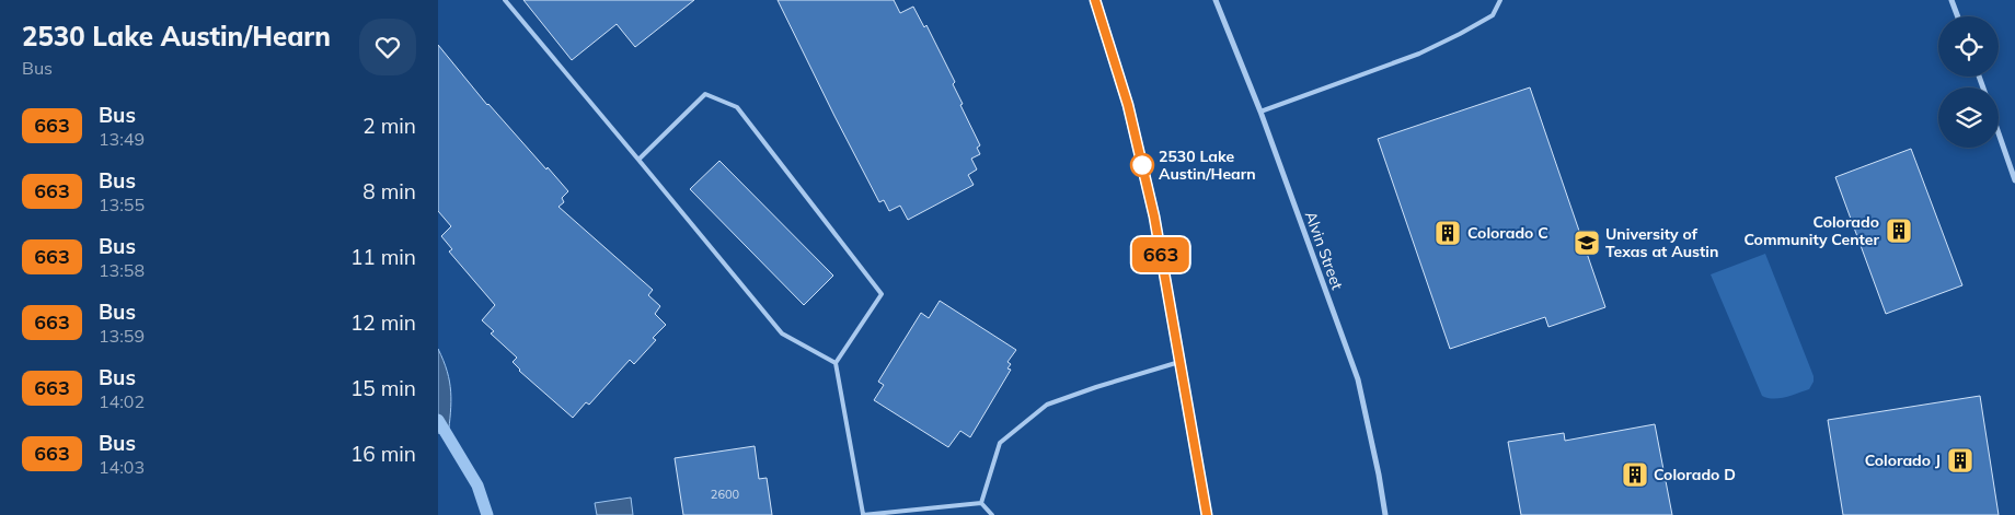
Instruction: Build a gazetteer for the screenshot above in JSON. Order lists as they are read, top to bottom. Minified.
{"streets":{"street":["Alvin Street"]},"places":{"other":["2530 Lake Austin/Hearn"],"building":["Colorado Community Center","Colorado C","Colorado J","Colorado D"],"school or university":["University of Texas at Austin"]},"lines":["bus line 663"],"house_numbers":["2600"],"page":{"heading":["2530 Lake Austin/Hearn","Bus"],"on_map":"663","list":[{"mark":"663","name":"Bus","note":"13:49","value":"2 min"},{"mark":"663","name":"Bus","note":"13:55","value":"8 min"},{"mark":"663","name":"Bus","note":"13:58","value":"11 min"},{"mark":"663","name":"Bus","note":"13:59","value":"12 min"},{"mark":"663","name":"Bus","note":"14:02","value":"15 min"},{"mark":"663","name":"Bus","note":"14:03","value":"16 min"}]}}
